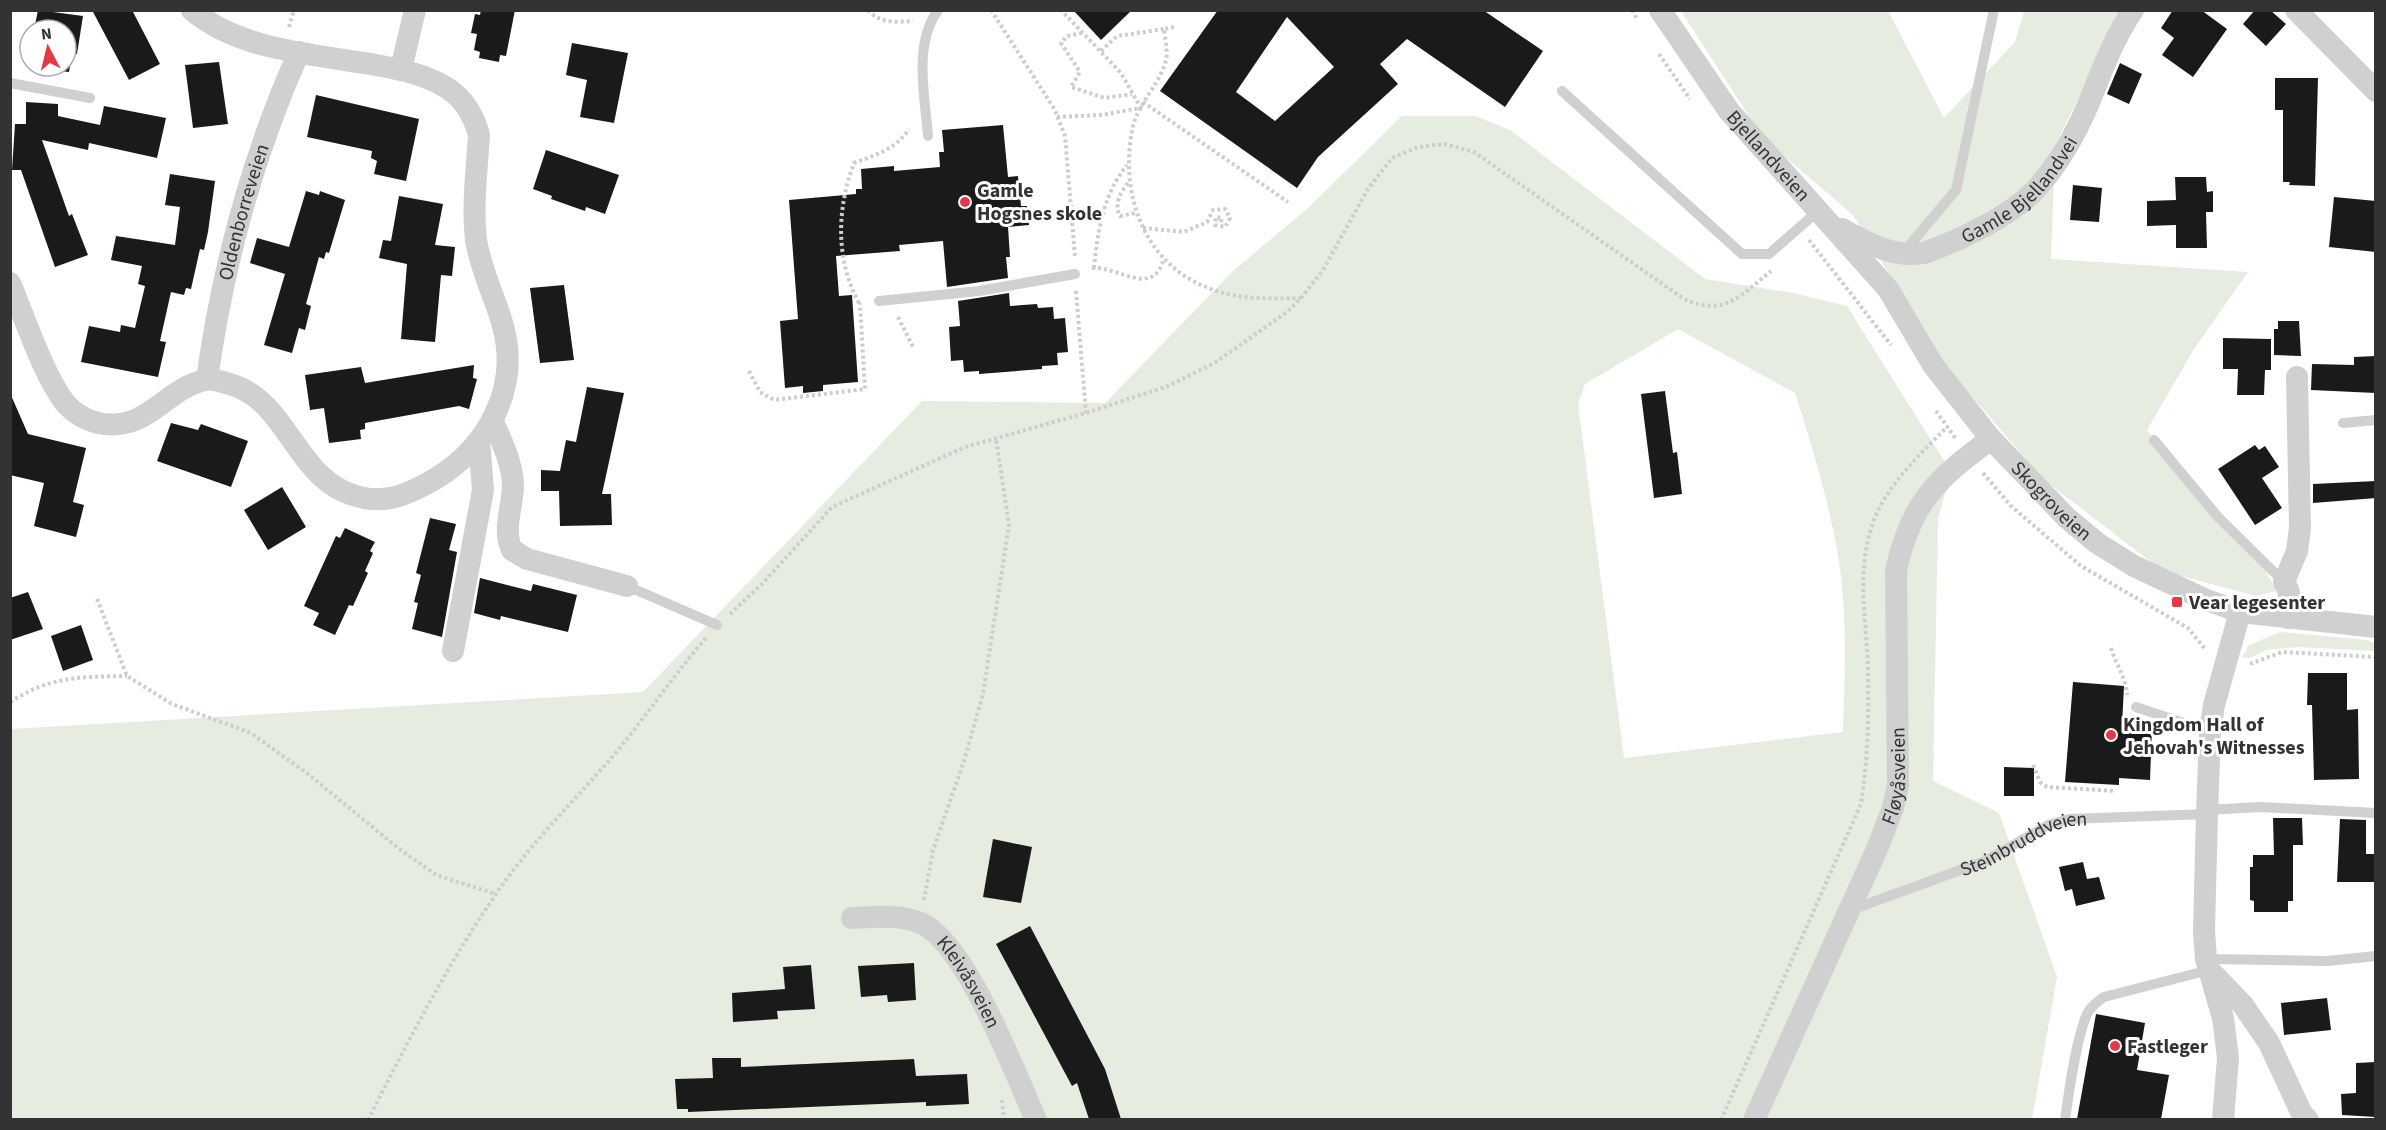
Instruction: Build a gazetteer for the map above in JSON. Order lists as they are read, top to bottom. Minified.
{"streets":{"street":["Bjellandveien","Gamle Bjellandvei","Oldenborreveien","Skogroveien","Fløyåsveien","Kleivåsveien"],"lane":["Steinbruddveien"]},"crossings":[["Bjellandveien","Gamle Bjellandvei"],["Bjellandveien","Skogroveien"],["Skogroveien","Fløyåsveien"],["Fløyåsveien","Steinbruddveien"]],"places":{"other":["Gamle Hogsnes skole","Kingdom Hall of Jehovah's Witnesses","Fastleger"],"transit":["Vear legesenter"]},"north":"top"}
